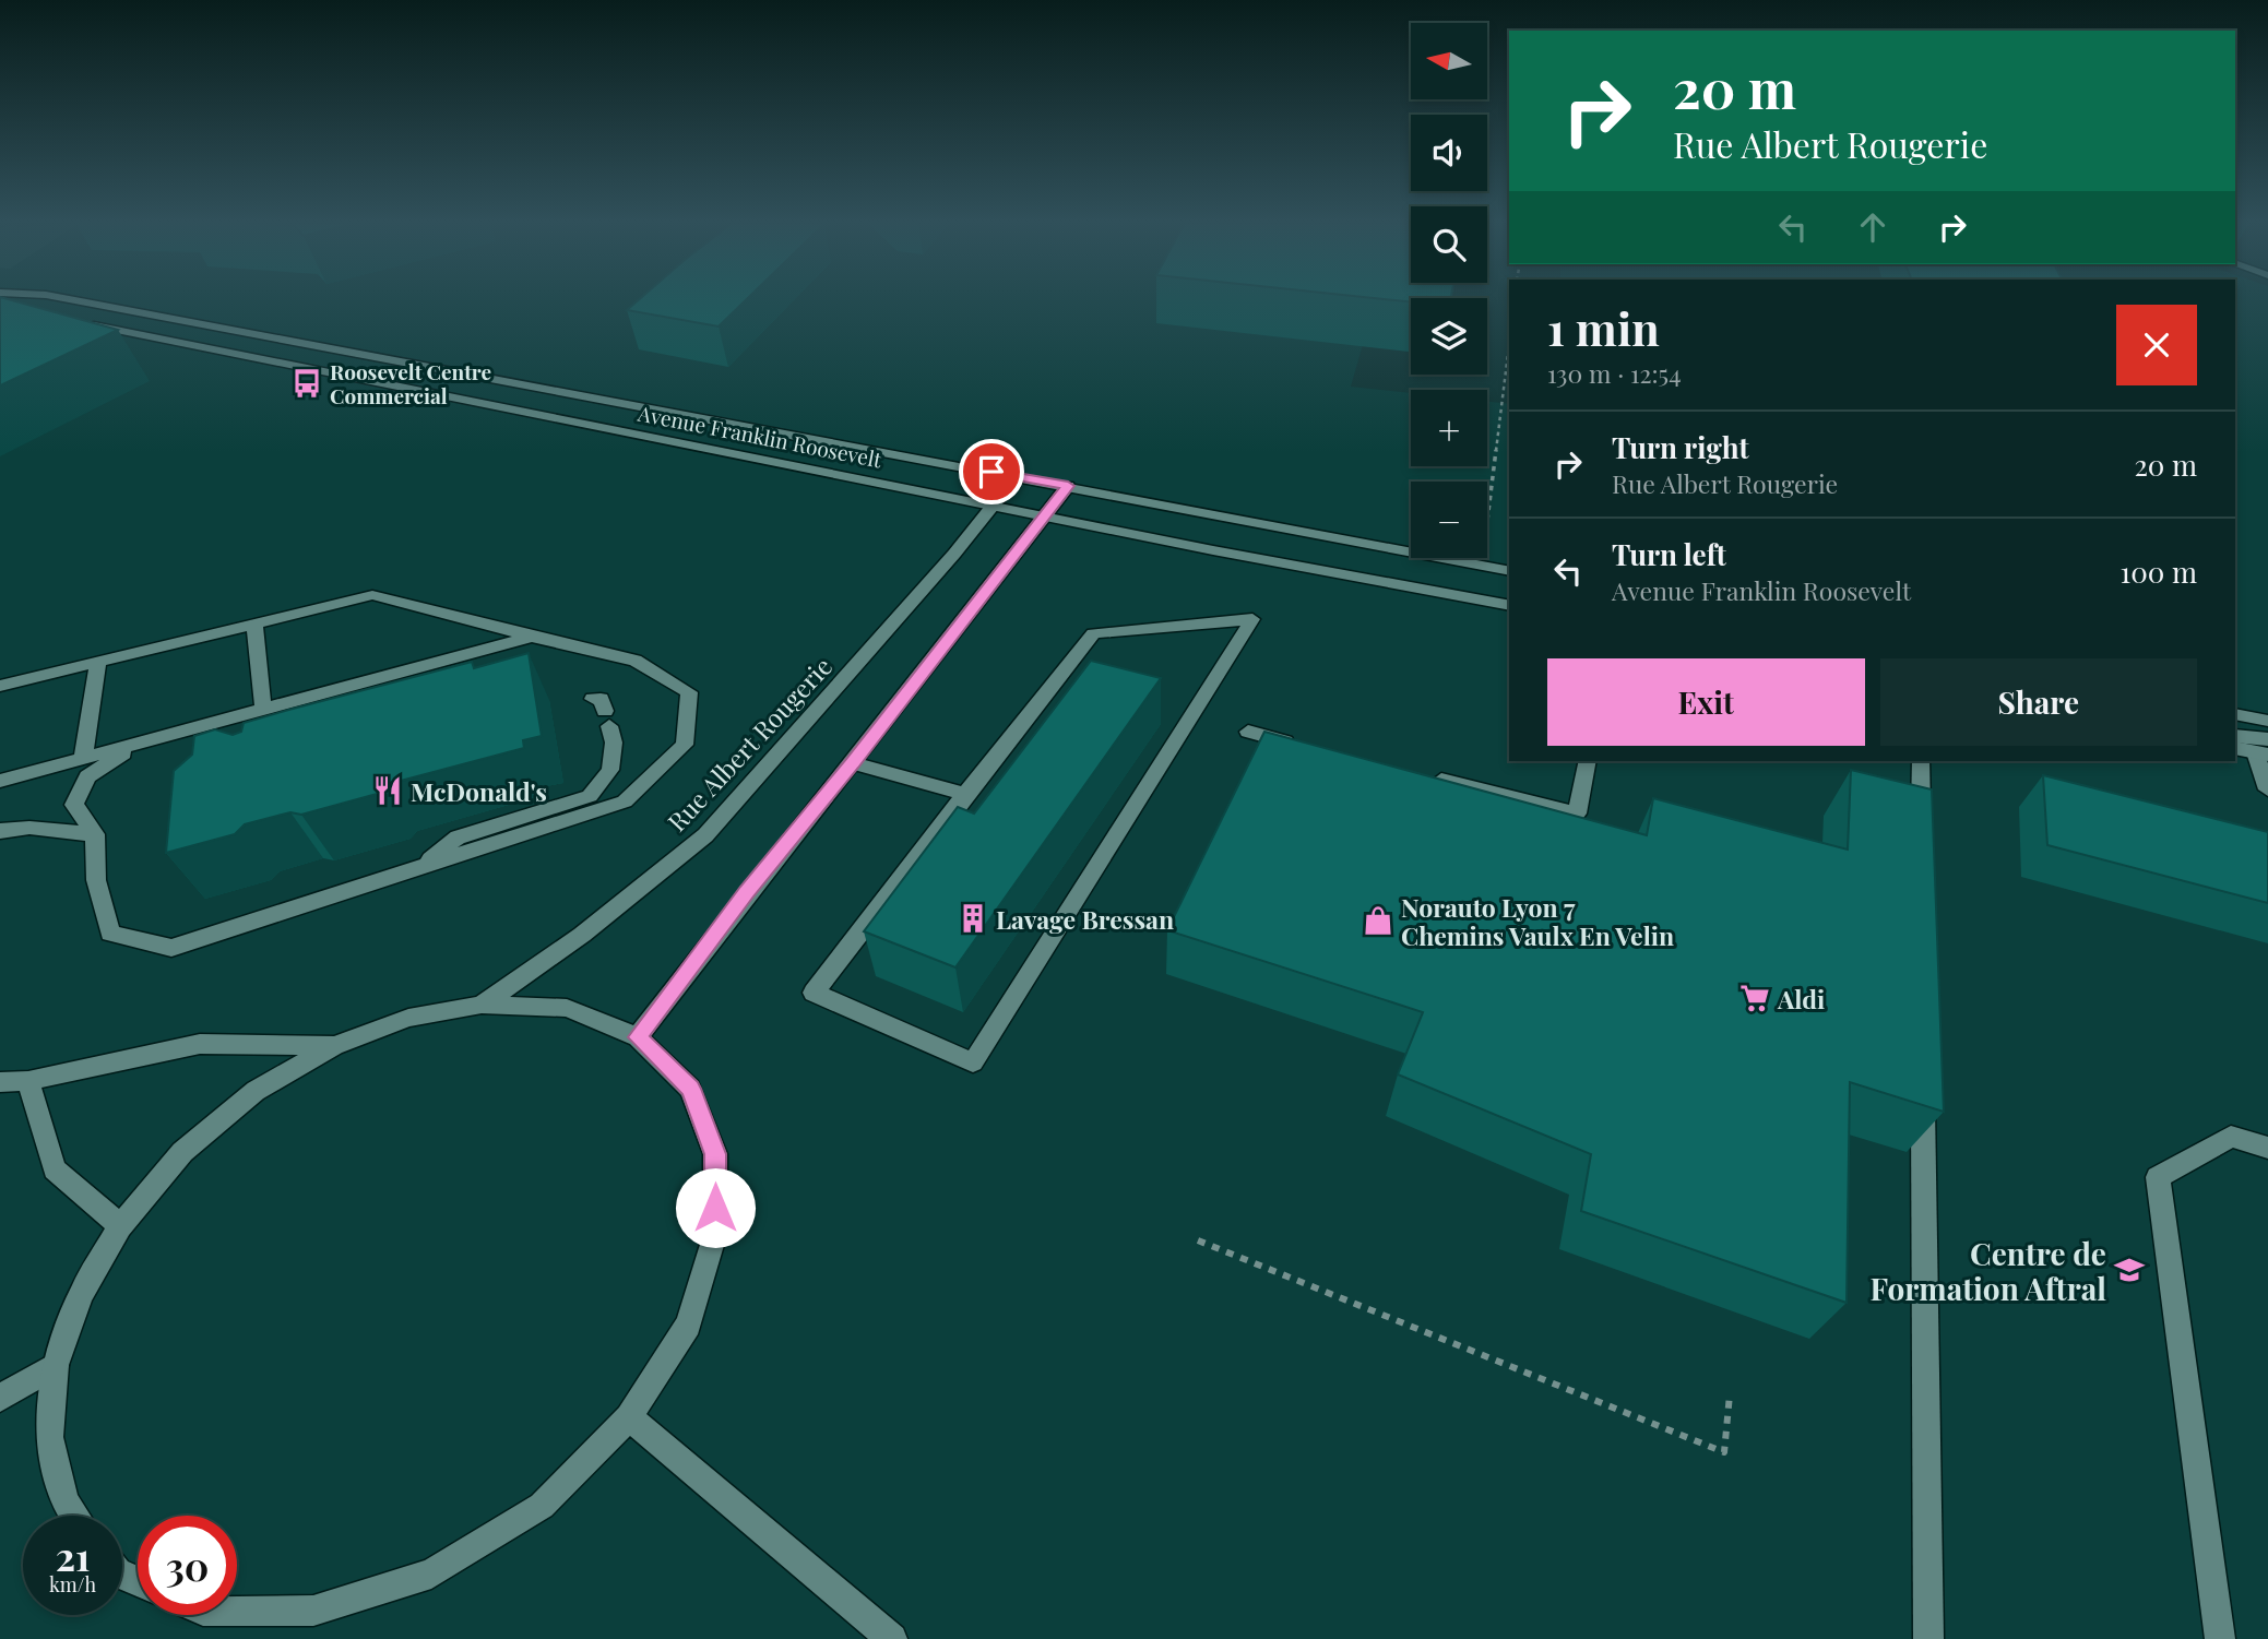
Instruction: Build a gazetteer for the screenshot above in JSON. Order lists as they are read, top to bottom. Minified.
{"streets":{"street":["Avenue Franklin Roosevelt","Rue Albert Rougerie"]},"crossings":[["Avenue Franklin Roosevelt","Rue Albert Rougerie"]],"places":{"bus stop":["Roosevelt Centre Commercial"],"restaurant":["McDonald's"],"building":["Lavage Bressan"],"shop":["Norauto Lyon 7 Chemins Vaulx En Velin"],"supermarket":["Aldi"],"school or university":["Centre de Formation Aftral"]},"north":"left","page":{"map_buttons":["+","−"],"turn":["20 m","Rue Albert Rougerie"],"heading":["1 min","130 m · 12:54"],"list":[{"name":"Turn right","note":"Rue Albert Rougerie","value":"20 m"},{"name":"Turn left","note":"Avenue Franklin Roosevelt","value":"100 m"}],"buttons":["Exit","Share"],"speed":"21 km/h","limit":"30"}}
